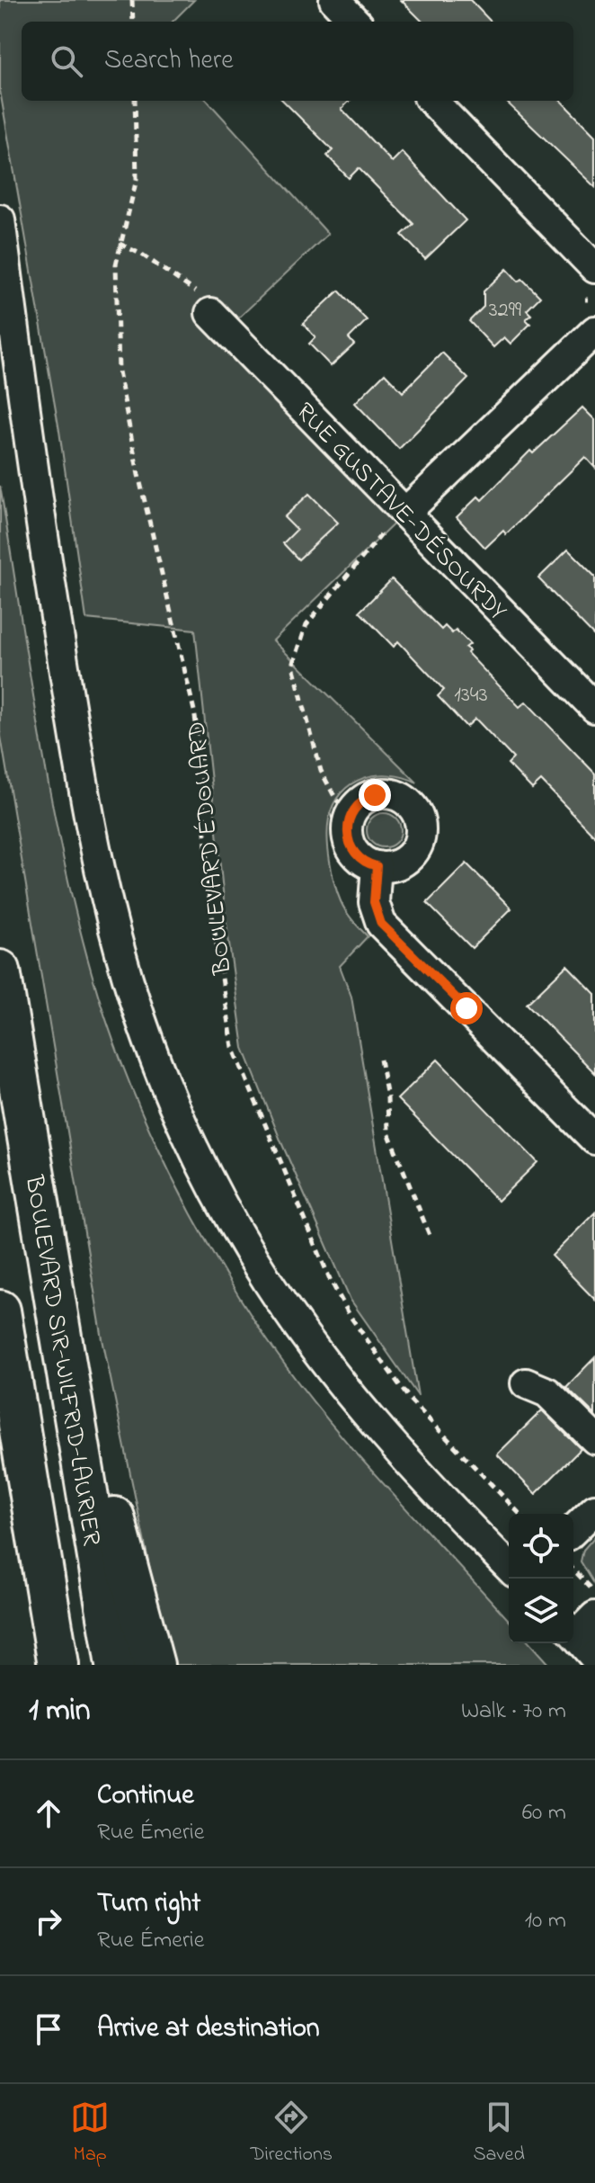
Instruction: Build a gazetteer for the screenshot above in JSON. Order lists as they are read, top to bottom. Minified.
{"streets":{"highway":["BOULEVARD SIR-WILFRID-LAURIER"],"street":["RUE GUSTAVE-DÉSOURDY"],"path":["BOULEVARD ÉDOUARD"]},"house_numbers":["3299","1343"],"page":{"search":"Search here","heading":["1 min","Walk · 70 m"],"list":[["Continue","Rue Émerie","60 m"],["Turn right","Rue Émerie","10 m"],"Arrive at destination"],"nav":["Map","Directions","Saved"]}}
